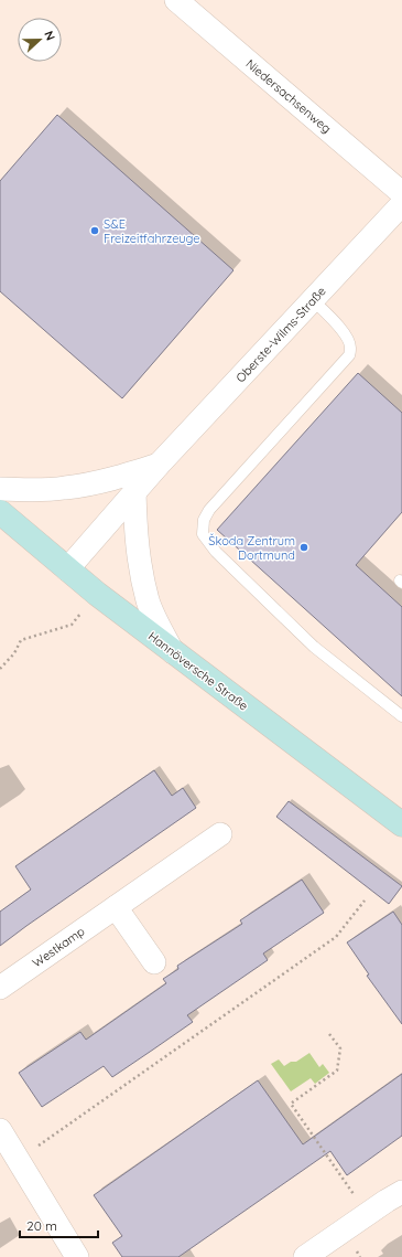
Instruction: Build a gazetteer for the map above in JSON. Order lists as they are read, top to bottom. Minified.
{"streets":{"main road":["Hannöversche Straße"],"street":["Niedersachsenweg","Oberste-Wilms-Straße","Westkamp"]},"crossings":[["Oberste-Wilms-Straße","Hannöversche Straße"]],"places":["S&E Freizeitfahrzeuge","Škoda Zentrum Dortmund"],"scale_bar":"20 m","north":"right"}
